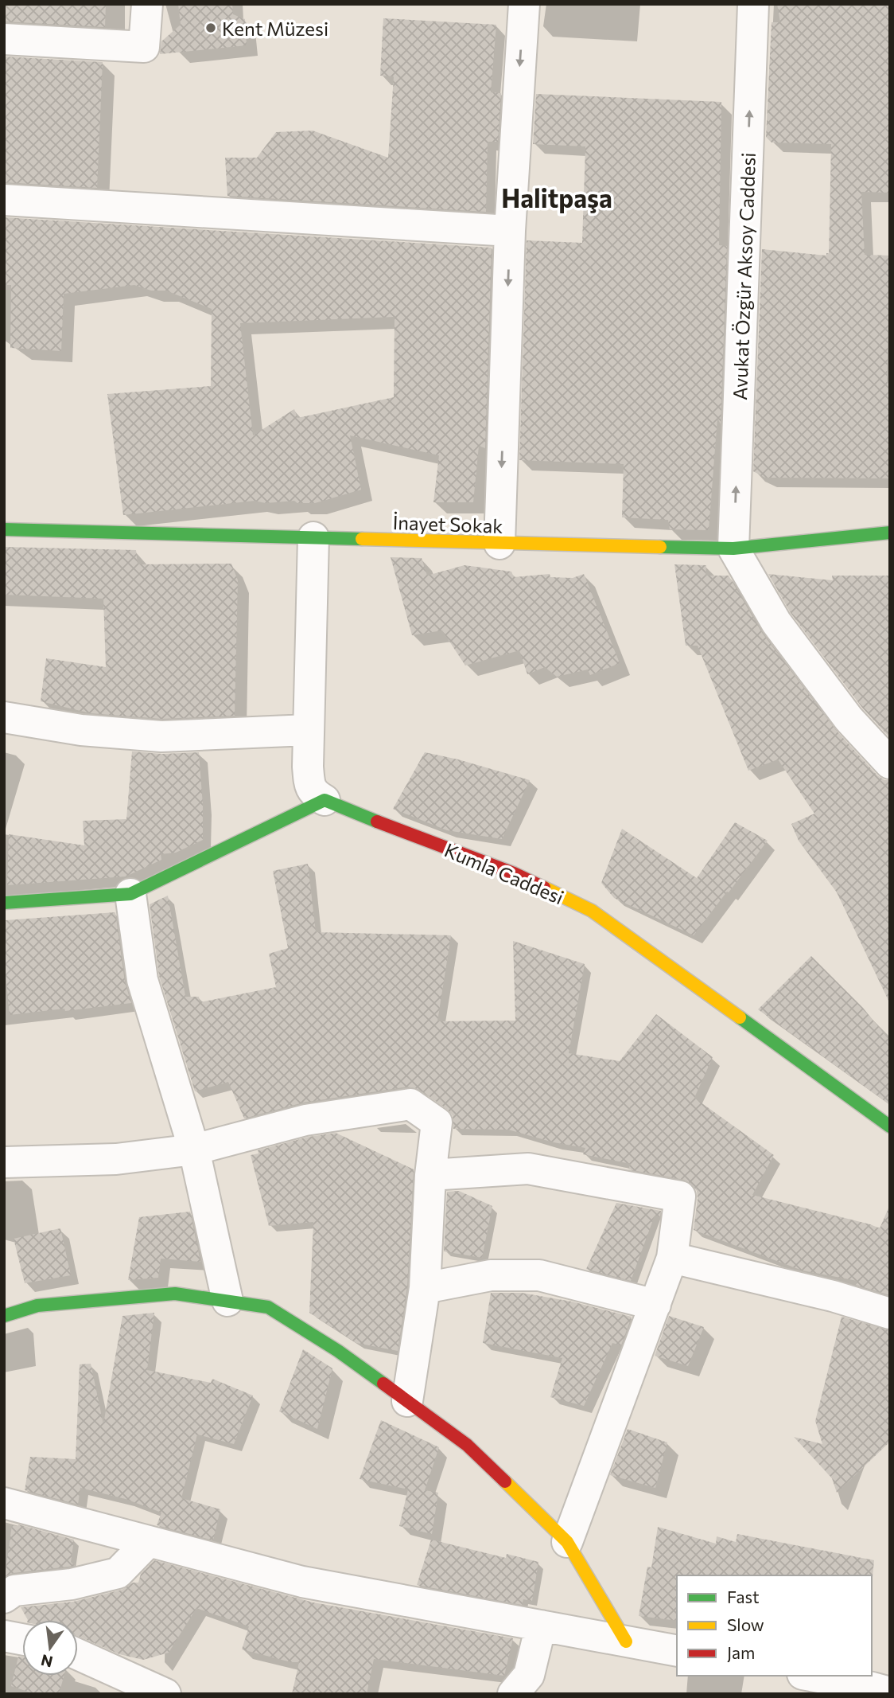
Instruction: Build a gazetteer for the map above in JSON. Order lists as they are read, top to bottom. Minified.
{"streets":{"street":["Avukat Özgür Aksoy Caddesi","İnayet Sokak","Kumla Caddesi"]},"crossings":[["Avukat Özgür Aksoy Caddesi","İnayet Sokak"]],"districts":["Halitpaşa"],"places":["Kent Müzesi"],"legend":["Fast","Slow","Jam"],"north":"bottom"}
